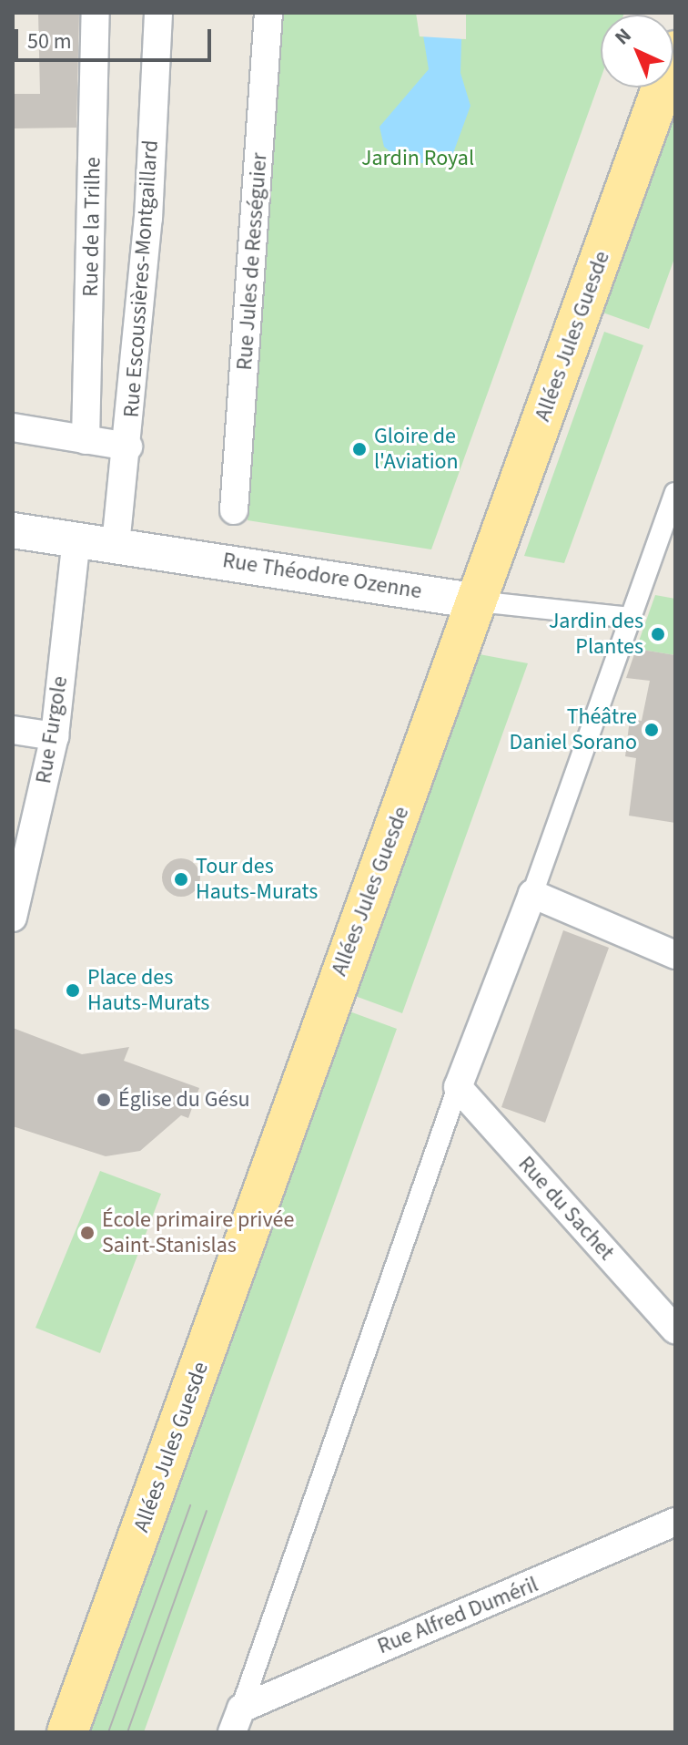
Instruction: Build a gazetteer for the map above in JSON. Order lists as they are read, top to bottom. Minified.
{"streets":{"main road":["Allées Jules Guesde"],"street":["Rue de la Trilhe","Rue Jules de Rességuier","Rue Escoussières-Montgaillard","Rue Théodore Ozenne","Rue Furgole","Rue du Sachet","Rue Alfred Duméril"]},"crossings":[["Rue Escoussières-Montgaillard","Rue Théodore Ozenne"],["Allées Jules Guesde","Rue Théodore Ozenne"],["Rue Théodore Ozenne","Rue Furgole"]],"parks":["Jardin Royal"],"places":["Gloire de l'Aviation","Jardin des Plantes","Théâtre Daniel Sorano","Tour des Hauts-Murats","Place des Hauts-Murats","Église du Gésu","École primaire privée Saint-Stanislas"],"scale_bar":"50 m","north":"top left"}
